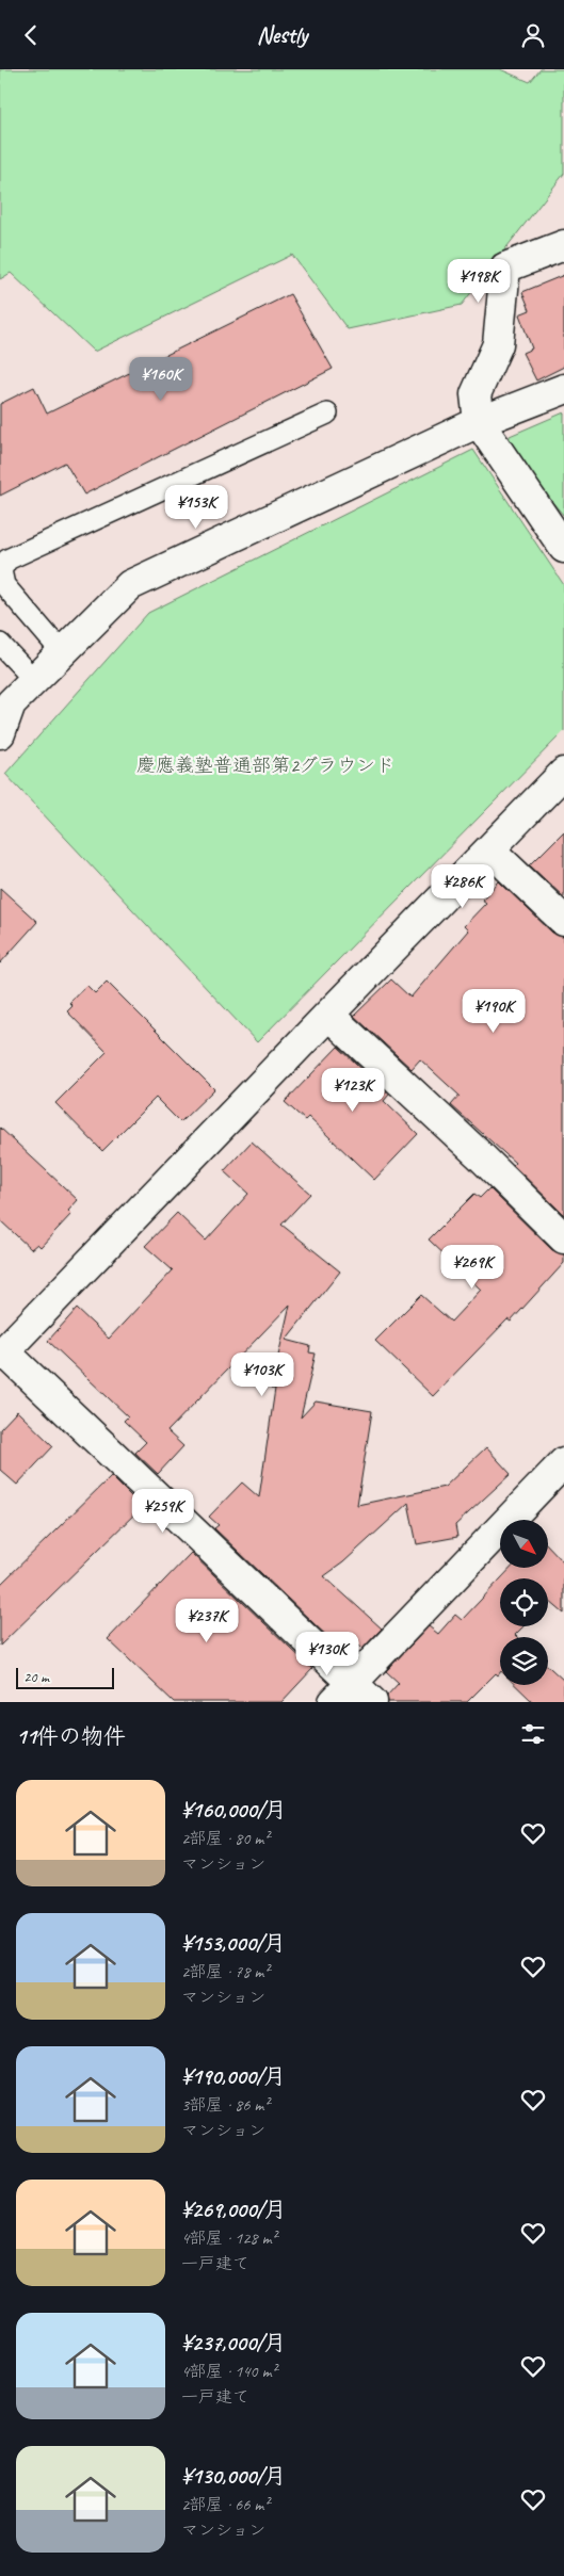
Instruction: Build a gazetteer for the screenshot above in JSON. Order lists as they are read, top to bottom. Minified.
{"parks":["慶應義塾普通部第2グラウンド"],"scale_bar":"20 m","north":"bottom right","page":{"header":"Nestly","price":["¥198K","¥160K","¥153K","¥286K","¥190K","¥123K","¥269K","¥103K","¥259K","¥237K","¥130K"],"scale":"20 m","heading":"11件の物件","list":[{"name":"¥160,000/月","note":"2部屋 · 80 m² · マンション"},{"name":"¥153,000/月","note":"2部屋 · 78 m² · マンション"},{"name":"¥190,000/月","note":"3部屋 · 86 m² · マンション"},{"name":"¥269,000/月","note":"4部屋 · 128 m² · 一戸建て"},{"name":"¥237,000/月","note":"4部屋 · 140 m² · 一戸建て"},{"name":"¥130,000/月","note":"2部屋 · 66 m² · マンション"}]}}
